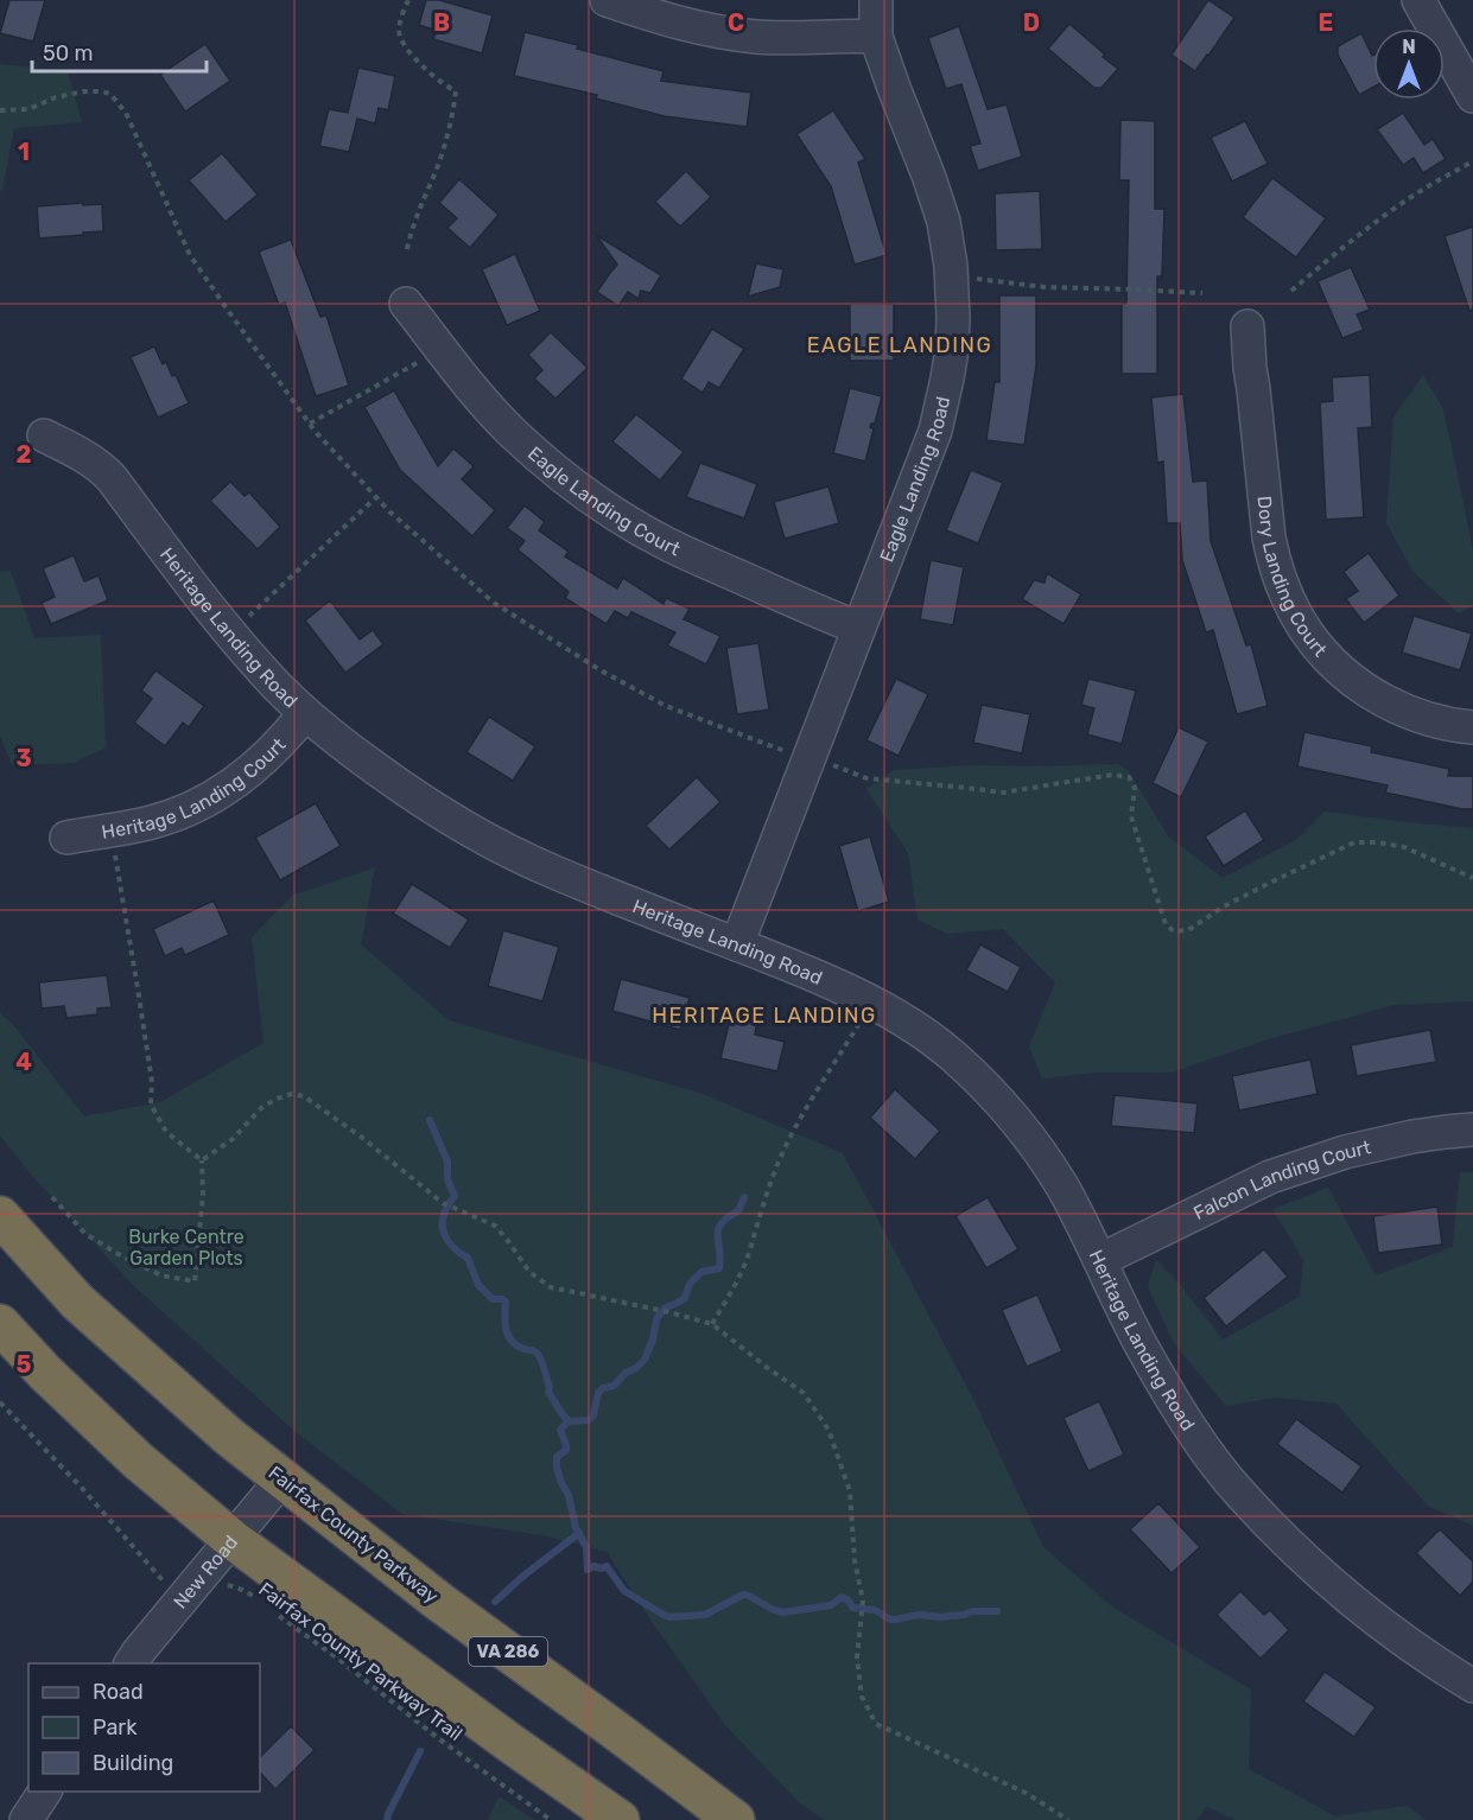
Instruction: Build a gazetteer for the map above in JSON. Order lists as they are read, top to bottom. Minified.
{"streets":{"highway":["Fairfax County Parkway","VA 286"],"street":["Eagle Landing Road","Eagle Landing Court","Dory Landing Court","Heritage Landing Road","Heritage Landing Court","Falcon Landing Court","New Road"],"path":["Fairfax County Parkway Trail"]},"crossings":[["Eagle Landing Road","Eagle Landing Court"],["Eagle Landing Road","Heritage Landing Road"],["Heritage Landing Road","Heritage Landing Court"],["Heritage Landing Road","Falcon Landing Court"],["Fairfax County Parkway","New Road"],["New Road","Fairfax County Parkway Trail"]],"districts":["EAGLE LANDING","HERITAGE LANDING"],"parks":["Burke Centre Garden Plots"],"legend":["Road","Park","Building"],"scale_bar":"50 m","north":"top","grid":{"columns":["B","C","D","E"],"rows":["1","2","3","4","5"]}}
